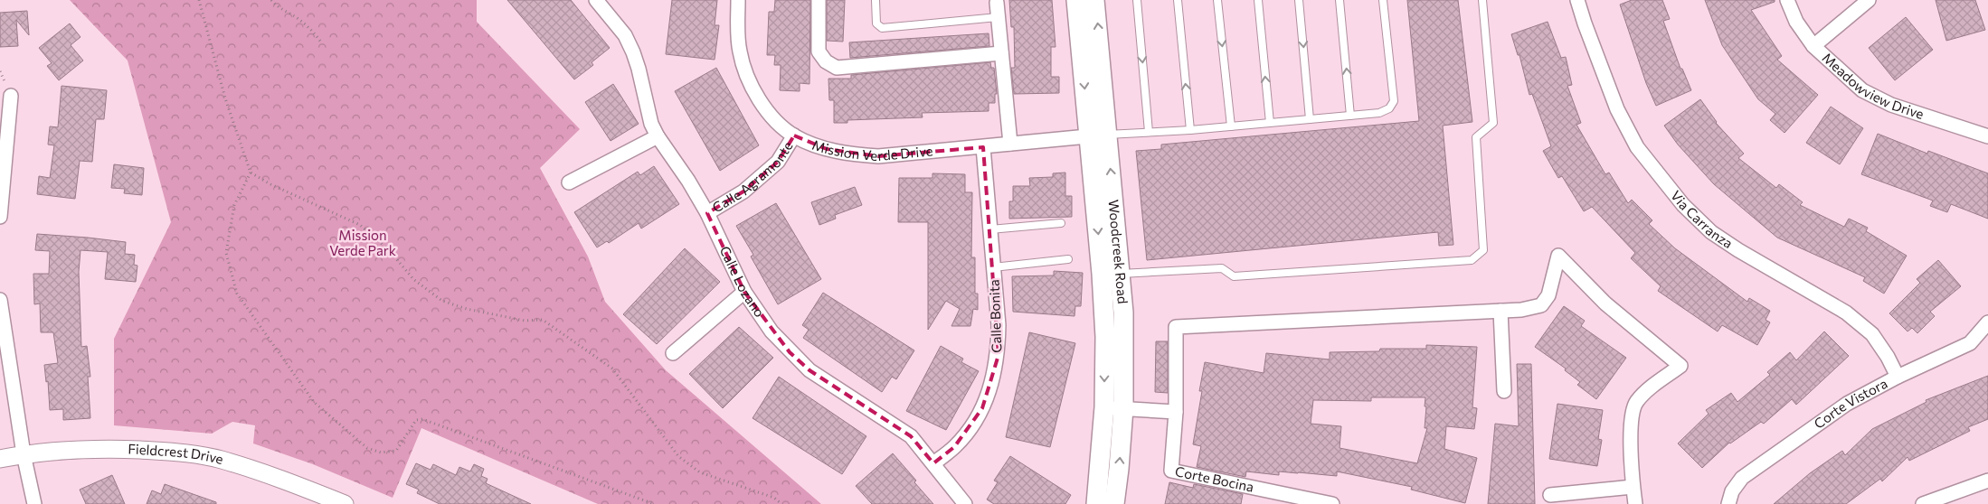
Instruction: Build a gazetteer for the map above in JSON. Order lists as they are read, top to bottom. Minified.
{"streets":{"main road":["Woodcreek Road"],"street":["Meadowview Drive","Mission Verde Drive","Calle Agramonte","Via Carranza","Calle Lozano","Calle Bonita","Corte Vistora","Fieldcrest Drive","Corte Bocina"]},"crossings":[["Mission Verde Drive","Calle Agramonte"],["Mission Verde Drive","Woodcreek Road"],["Mission Verde Drive","Calle Bonita"],["Calle Agramonte","Calle Lozano"],["Via Carranza","Corte Vistora"],["Calle Lozano","Calle Bonita"]],"parks":["Mission Verde Park"]}
